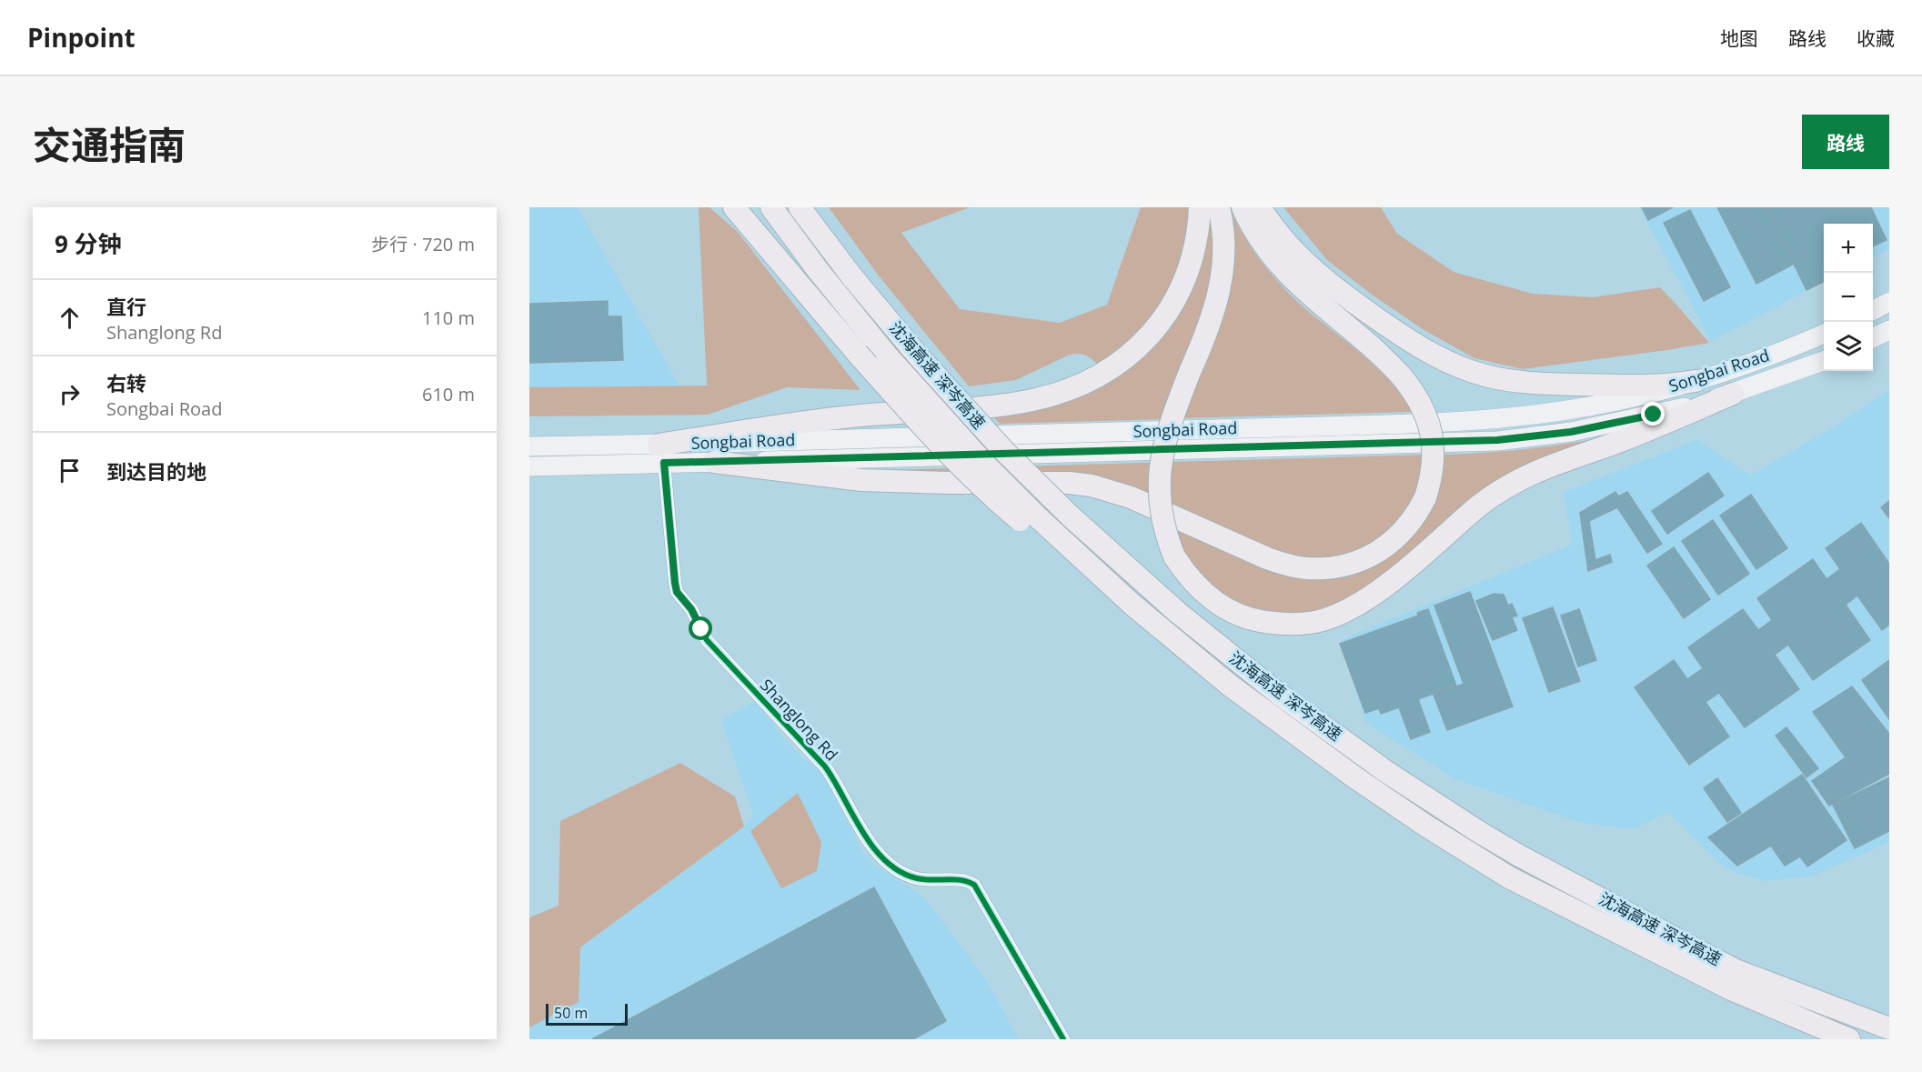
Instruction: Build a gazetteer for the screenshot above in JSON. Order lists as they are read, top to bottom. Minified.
{"streets":{"highway":["沈海高速 深岑高速"],"main road":["Songbai Road"],"street":["Shanglong Rd"]},"crossings":[["Songbai Road","Shanglong Rd"]],"scale_bar":"50 m","page":{"header":"Pinpoint","nav":["地图","路线","收藏"],"title":"交通指南","buttons":"路线","heading":["9 分钟","步行 · 720 m"],"map_buttons":["+","−"],"list":[["直行","Shanglong Rd","110 m"],["右转","Songbai Road","610 m"],"到达目的地"],"scale":"50 m"}}
